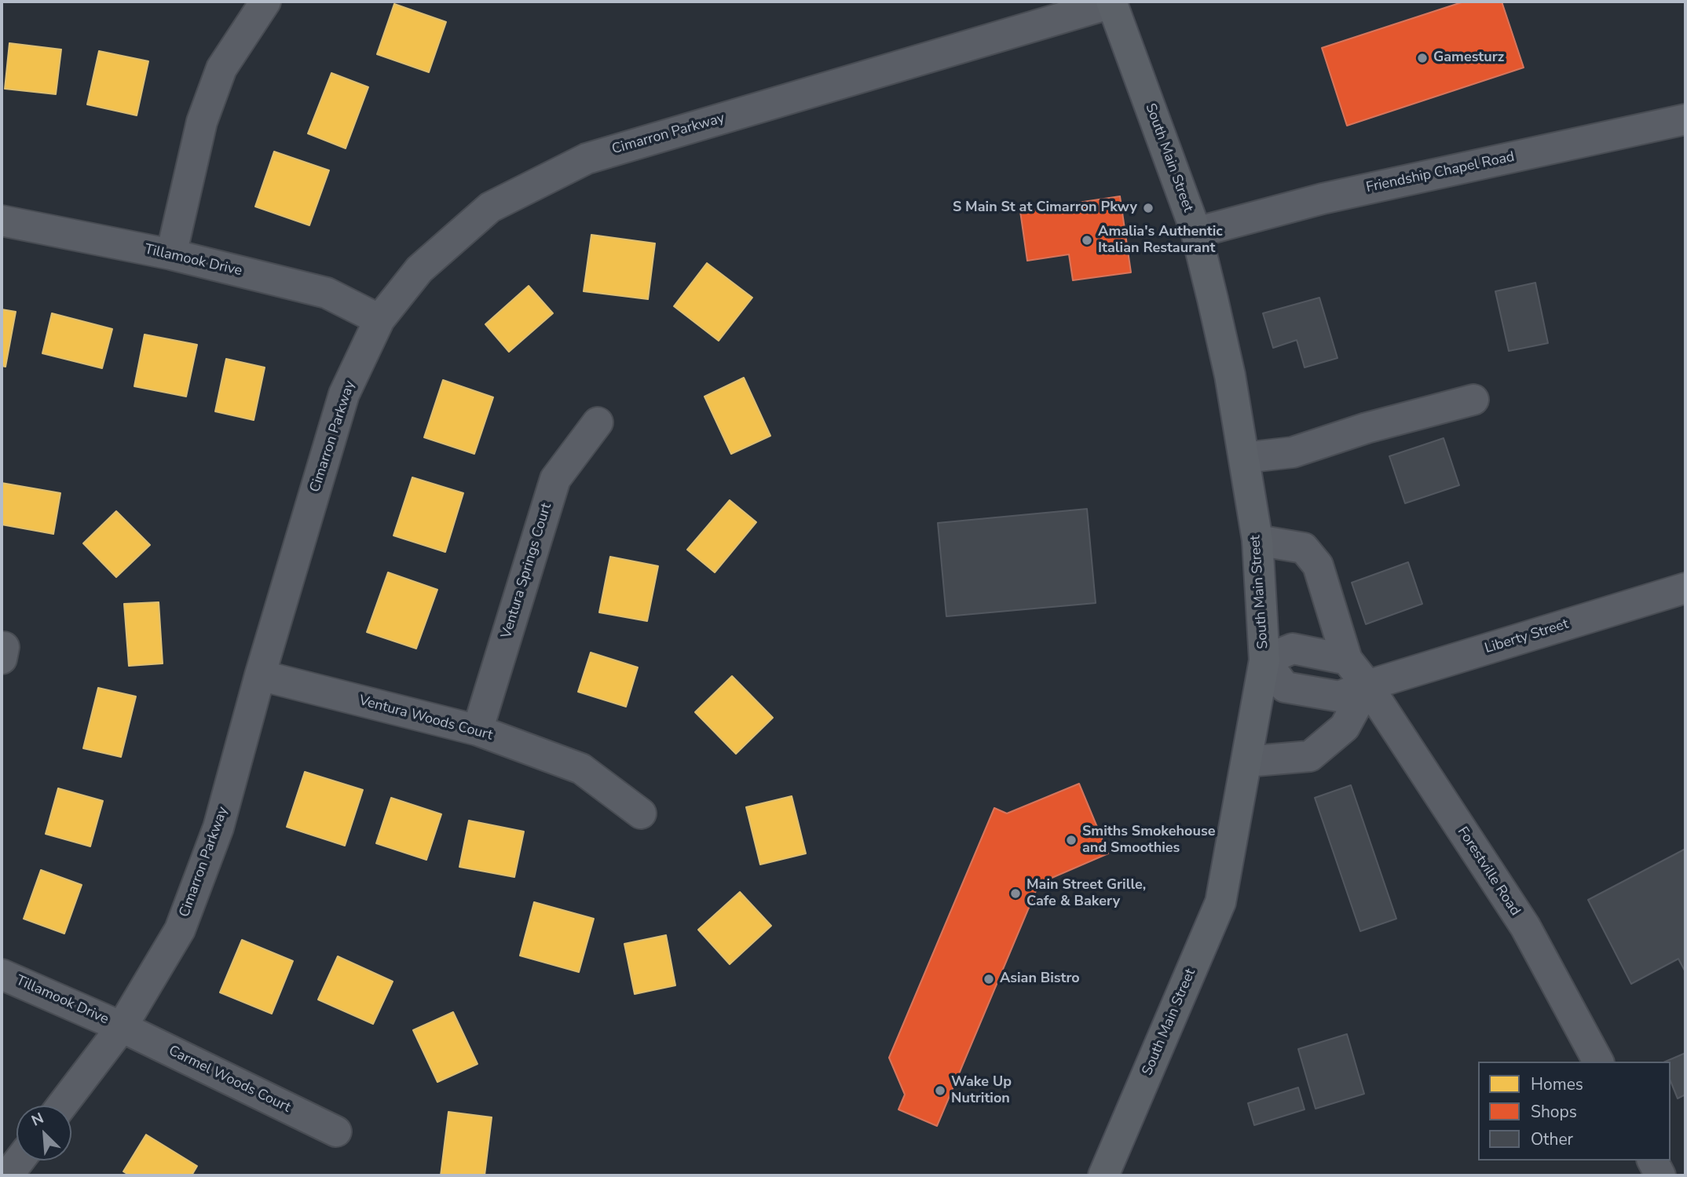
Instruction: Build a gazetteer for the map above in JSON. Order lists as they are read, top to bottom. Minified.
{"streets":{"main road":["South Main Street"],"street":["Cimarron Parkway","Friendship Chapel Road","Tillamook Drive","Ventura Springs Court","Liberty Street","Ventura Woods Court","Forestville Road","Carmel Woods Court"]},"crossings":[["Cimarron Parkway","South Main Street"],["Cimarron Parkway","Tillamook Drive"],["Cimarron Parkway","Ventura Woods Court"],["Cimarron Parkway","Carmel Woods Court"],["South Main Street","Friendship Chapel Road"],["Tillamook Drive","Carmel Woods Court"],["Ventura Springs Court","Ventura Woods Court"],["Liberty Street","Forestville Road"]],"places":["Gamesturz","S Main St at Cimarron Pkwy","Amalia's Authentic Italian Restaurant","Smiths Smokehouse and Smoothies","Main Street Grille, Cafe & Bakery","Asian Bistro","Wake Up Nutrition"],"legend":["Homes","Shops","Other"],"north":"top left"}
